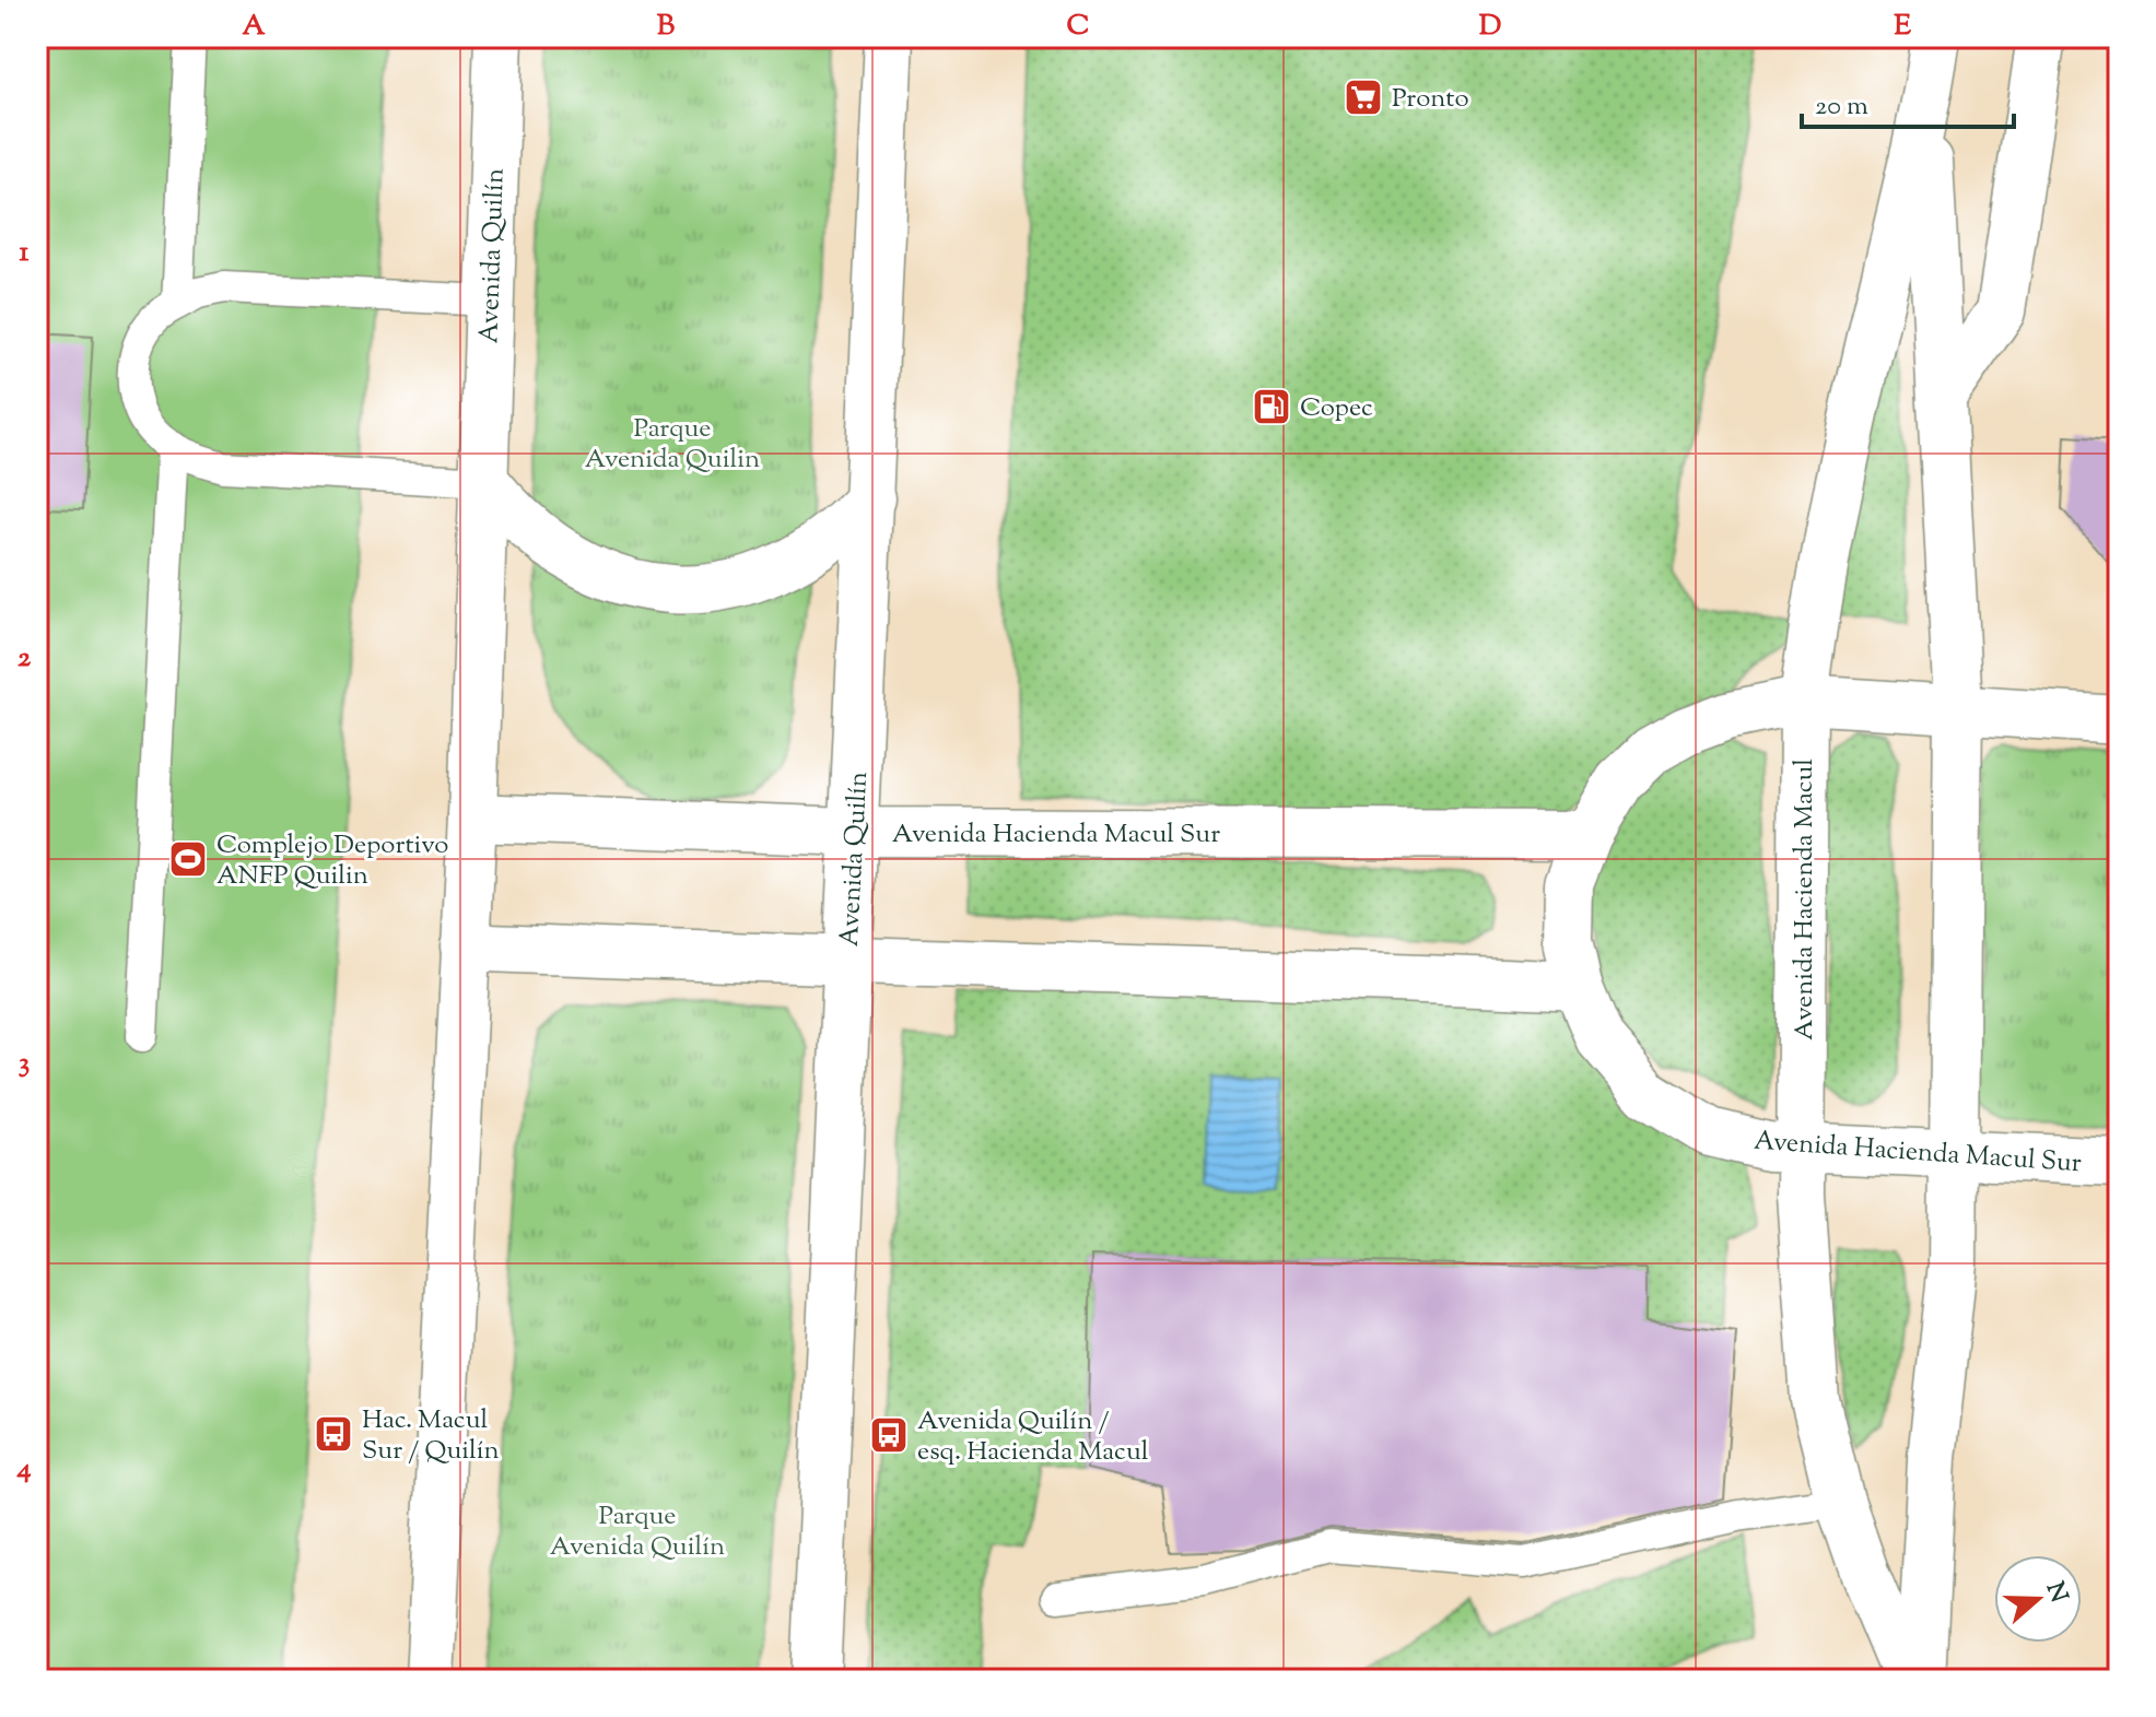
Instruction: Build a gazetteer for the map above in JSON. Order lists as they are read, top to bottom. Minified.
{"streets":{"street":["Avenida Quilín","Avenida Hacienda Macul Sur","Avenida Hacienda Macul"]},"crossings":[["Avenida Quilín","Avenida Hacienda Macul Sur"],["Avenida Hacienda Macul Sur","Avenida Hacienda Macul"]],"parks":["Parque Avenida Quilin","Parque Avenida Quilín"],"places":{"supermarket":["Pronto"],"fuel station":["Copec"],"sports":["Complejo Deportivo ANFP Quilin"],"bus stop":["Hac. Macul Sur / Quilín","Avenida Quilín / esq. Hacienda Macul"]},"scale_bar":"20 m","north":"right","grid":{"columns":["A","B","C","D","E"],"rows":["1","2","3","4"]}}
